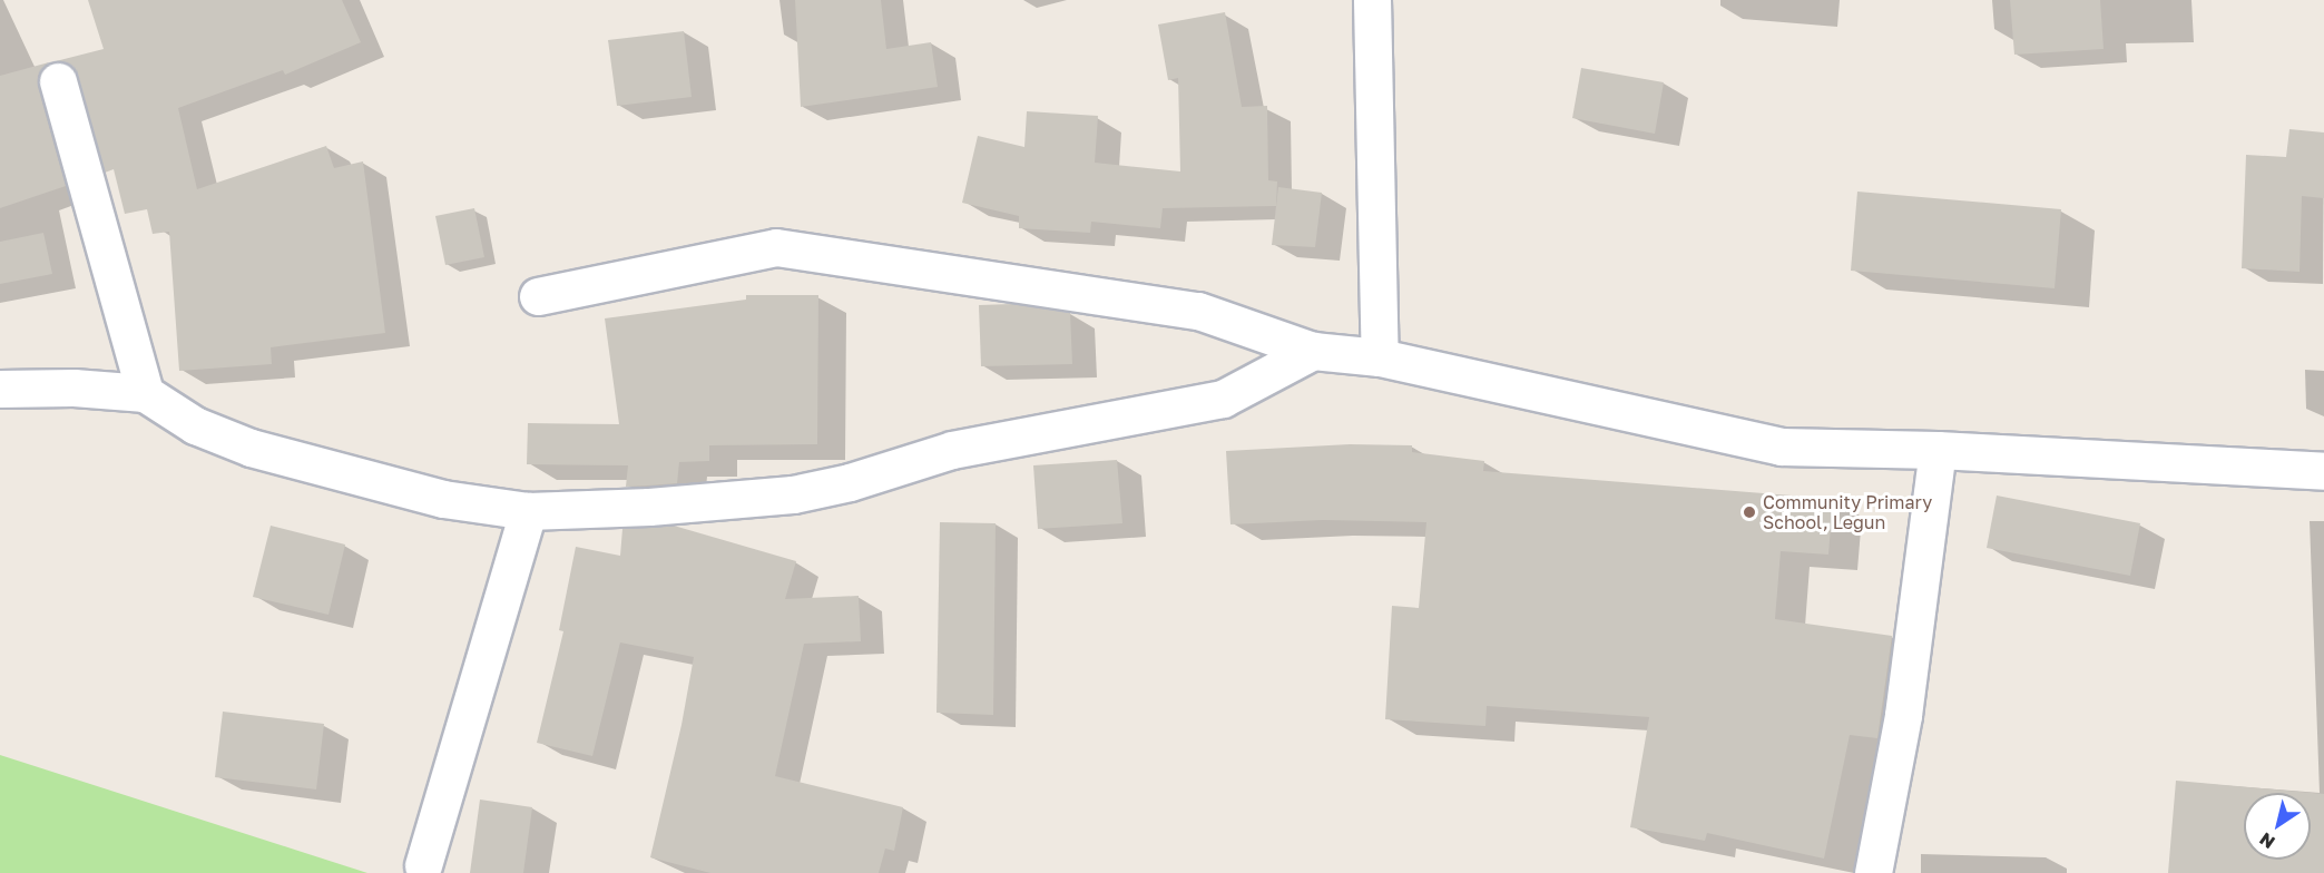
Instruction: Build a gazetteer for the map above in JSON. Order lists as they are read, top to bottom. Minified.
{"places":["Community Primary School, Legun"],"north":"bottom left"}
